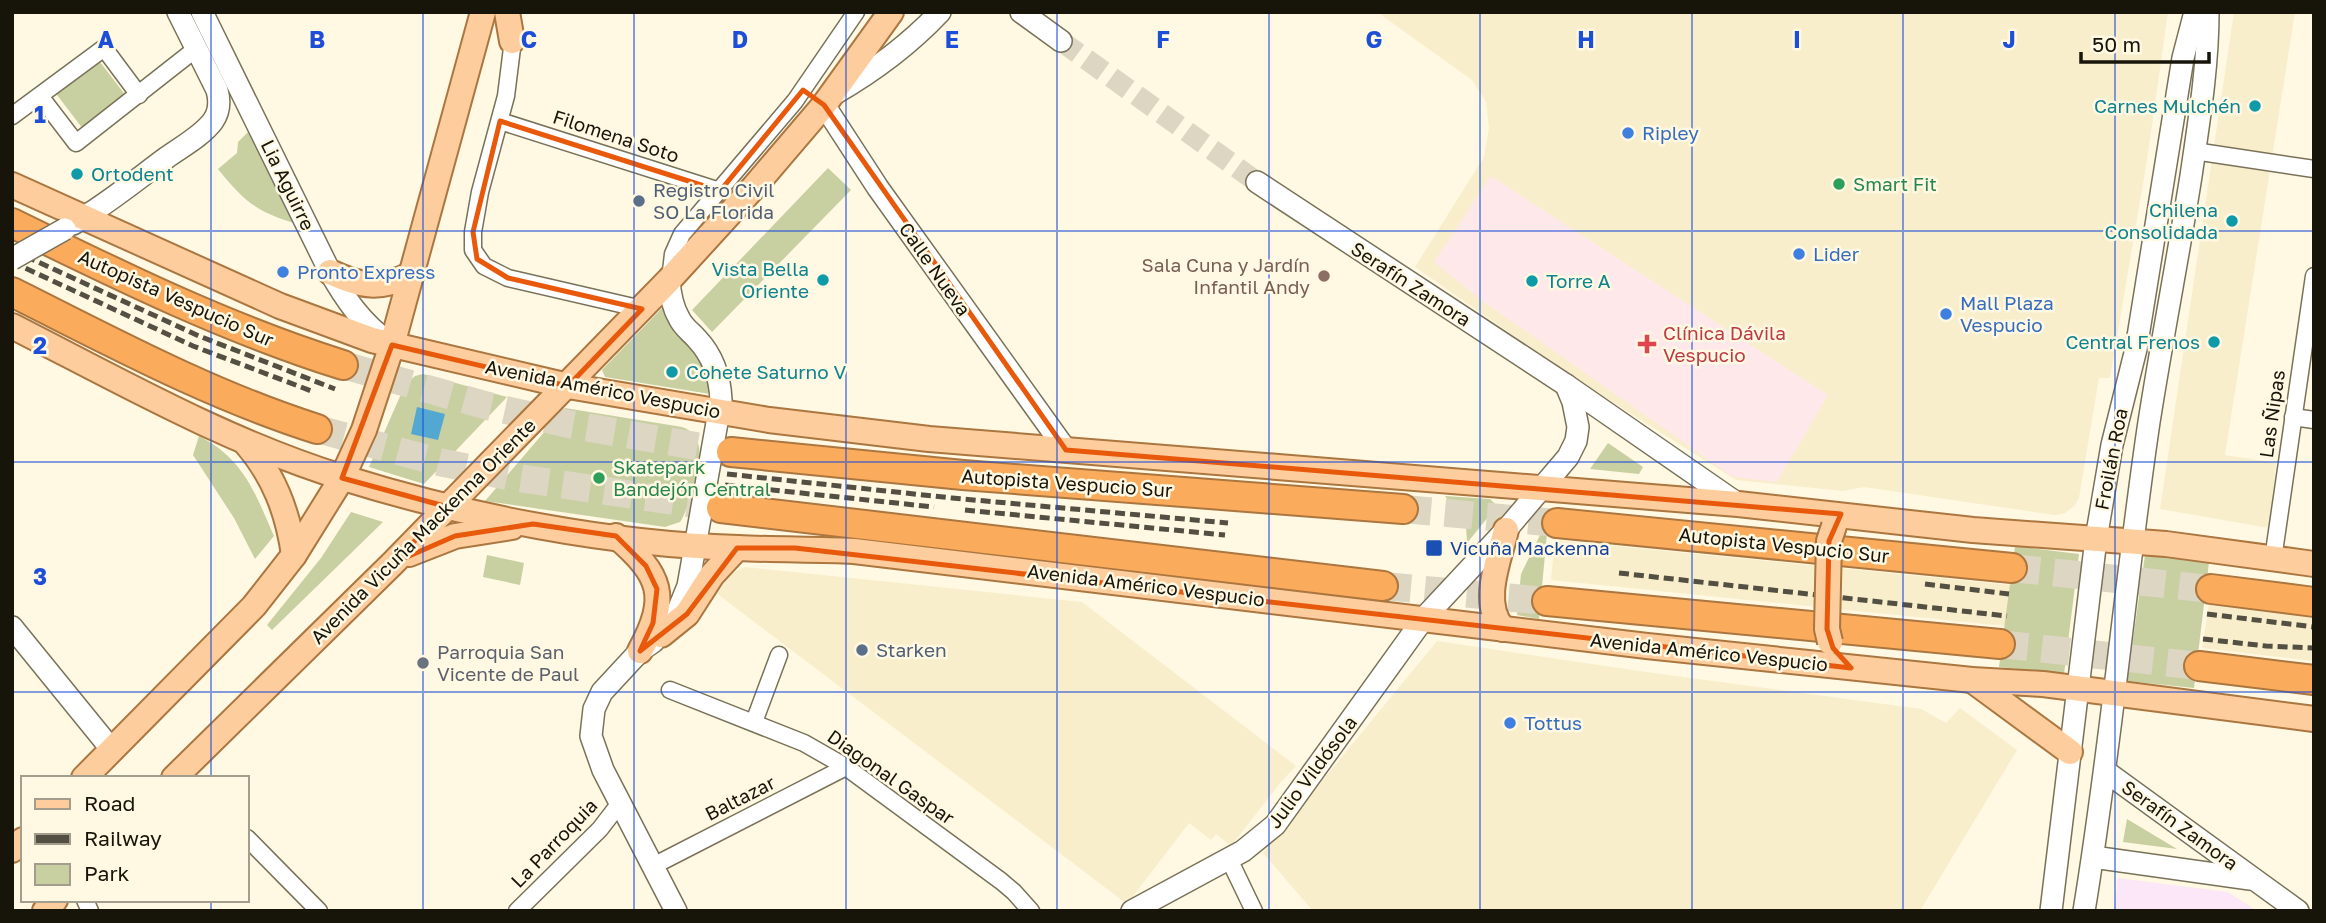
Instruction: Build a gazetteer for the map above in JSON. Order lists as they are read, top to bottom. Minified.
{"streets":{"highway":["Autopista Vespucio Sur"],"main road":["Lia Aguirre","Calle Nueva","Serafín Zamora","Avenida Américo Vespucio","Froilán Roa","Avenida Vicuña Mackenna Oriente","Julio Vildósola"],"street":["Filomena Soto","Las Ñipas","Diagonal Gaspar","Baltazar","La Parroquia"]},"crossings":[["Lia Aguirre","Avenida Américo Vespucio"],["Calle Nueva","Avenida Américo Vespucio"],["Calle Nueva","Avenida Vicuña Mackenna Oriente"],["Serafín Zamora","Avenida Américo Vespucio"],["Serafín Zamora","Froilán Roa"],["Avenida Américo Vespucio","Las Ñipas"],["Avenida Américo Vespucio","Froilán Roa"],["Avenida Américo Vespucio","Avenida Vicuña Mackenna Oriente"],["Avenida Américo Vespucio","Julio Vildósola"],["Diagonal Gaspar","Baltazar"]],"places":{"other":["Carnes Mulchén","Ripley","Ortodent","Smart Fit","Registro Civil SO La Florida","Chilena Consolidada","Lider","Pronto Express","Sala Cuna y Jardín Infantil Andy","Vista Bella Oriente","Torre A","Mall Plaza Vespucio","Central Frenos","Cohete Saturno V","Skatepark Bandejón Central","Starken","Parroquia San Vicente de Paul","Tottus"],"health":["Clínica Dávila Vespucio"],"transit":["Vicuña Mackenna"]},"legend":["Road","Railway","Park"],"scale_bar":"50 m","grid":{"columns":["A","B","C","D","E","F","G","H","I","J"],"rows":["1","2","3"]}}
